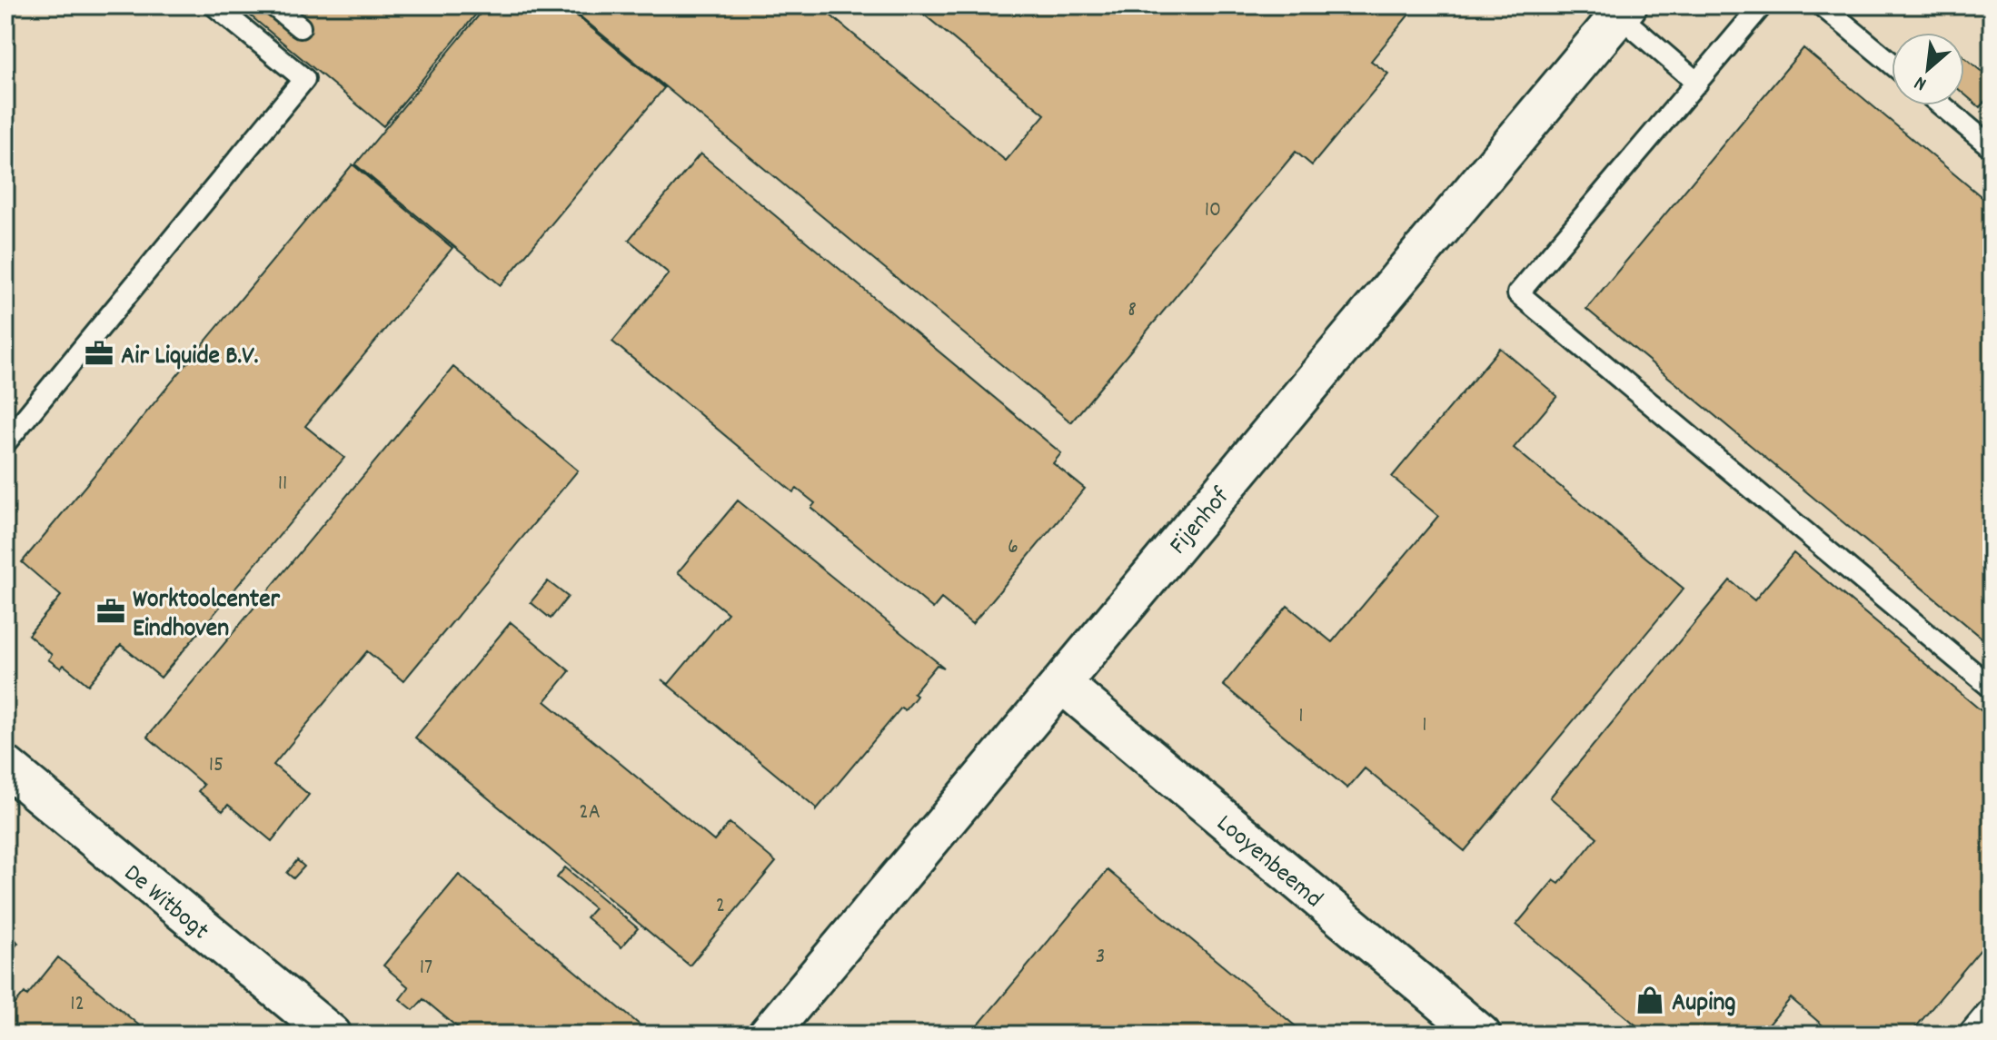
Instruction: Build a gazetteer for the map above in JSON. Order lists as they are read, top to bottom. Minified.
{"streets":{"street":["Fijenhof","Looyenbeemd","De Witbogt"]},"crossings":[["Fijenhof","Looyenbeemd"]],"places":{"office":["Air Liquide B.V.","Worktoolcenter Eindhoven"],"shop":["Auping"]},"house_numbers":["10","8","11","6","1","1","15","2A","2","3","17","12"],"north":"bottom left"}
